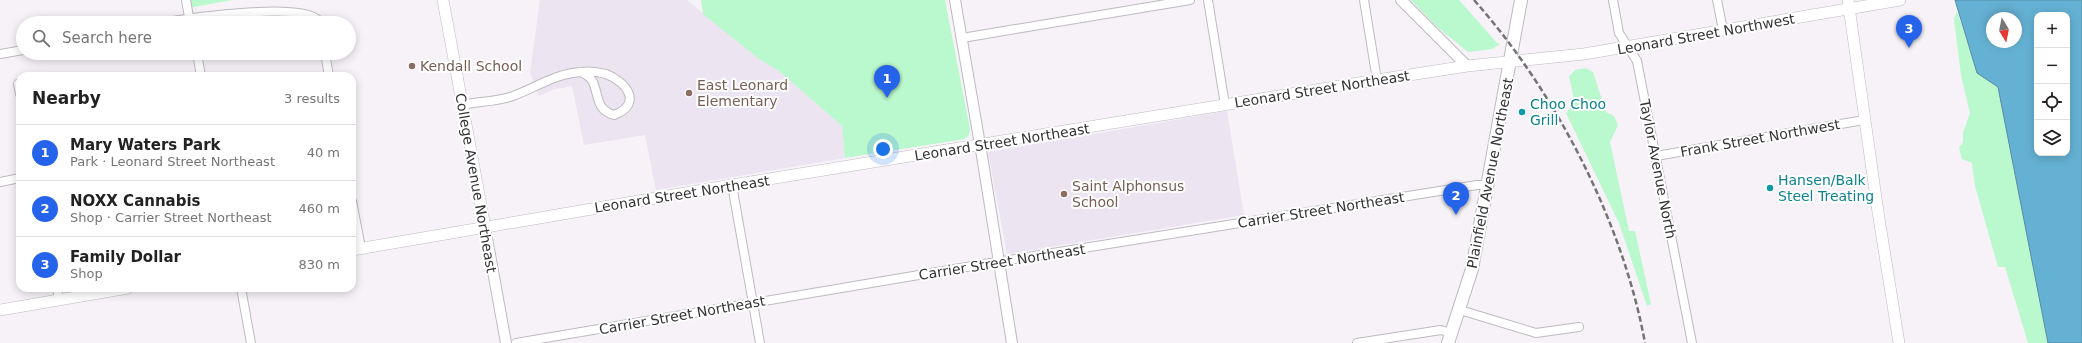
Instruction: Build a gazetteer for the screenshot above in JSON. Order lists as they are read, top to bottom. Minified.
{"streets":{"main road":["Leonard Street Northwest","Leonard Street Northeast","Plainfield Avenue Northeast","College Avenue Northeast"],"street":["Frank Street Northwest","Taylor Avenue North","Carrier Street Northeast"]},"crossings":[["Leonard Street Northwest","Leonard Street Northeast"],["Leonard Street Northwest","Taylor Avenue North"],["Leonard Street Northwest","Plainfield Avenue Northeast"],["Leonard Street Northeast","Plainfield Avenue Northeast"],["Leonard Street Northeast","College Avenue Northeast"],["Frank Street Northwest","Taylor Avenue North"],["Plainfield Avenue Northeast","Carrier Street Northeast"]],"places":["Kendall School","East Leonard Elementary","Choo Choo Grill","Hansen/Balk Steel Treating","Saint Alphonsus School"],"north":"bottom","page":{"map_buttons":["+","−"],"pins":["3","1","2"],"search":"Search here","heading":["Nearby","3 results"],"list":[{"mark":"1","name":"Mary Waters Park","note":"Park · Leonard Street Northeast","value":"40 m"},{"mark":"2","name":"NOXX Cannabis","note":"Shop · Carrier Street Northeast","value":"460 m"},{"mark":"3","name":"Family Dollar","note":"Shop","value":"830 m"}]}}
